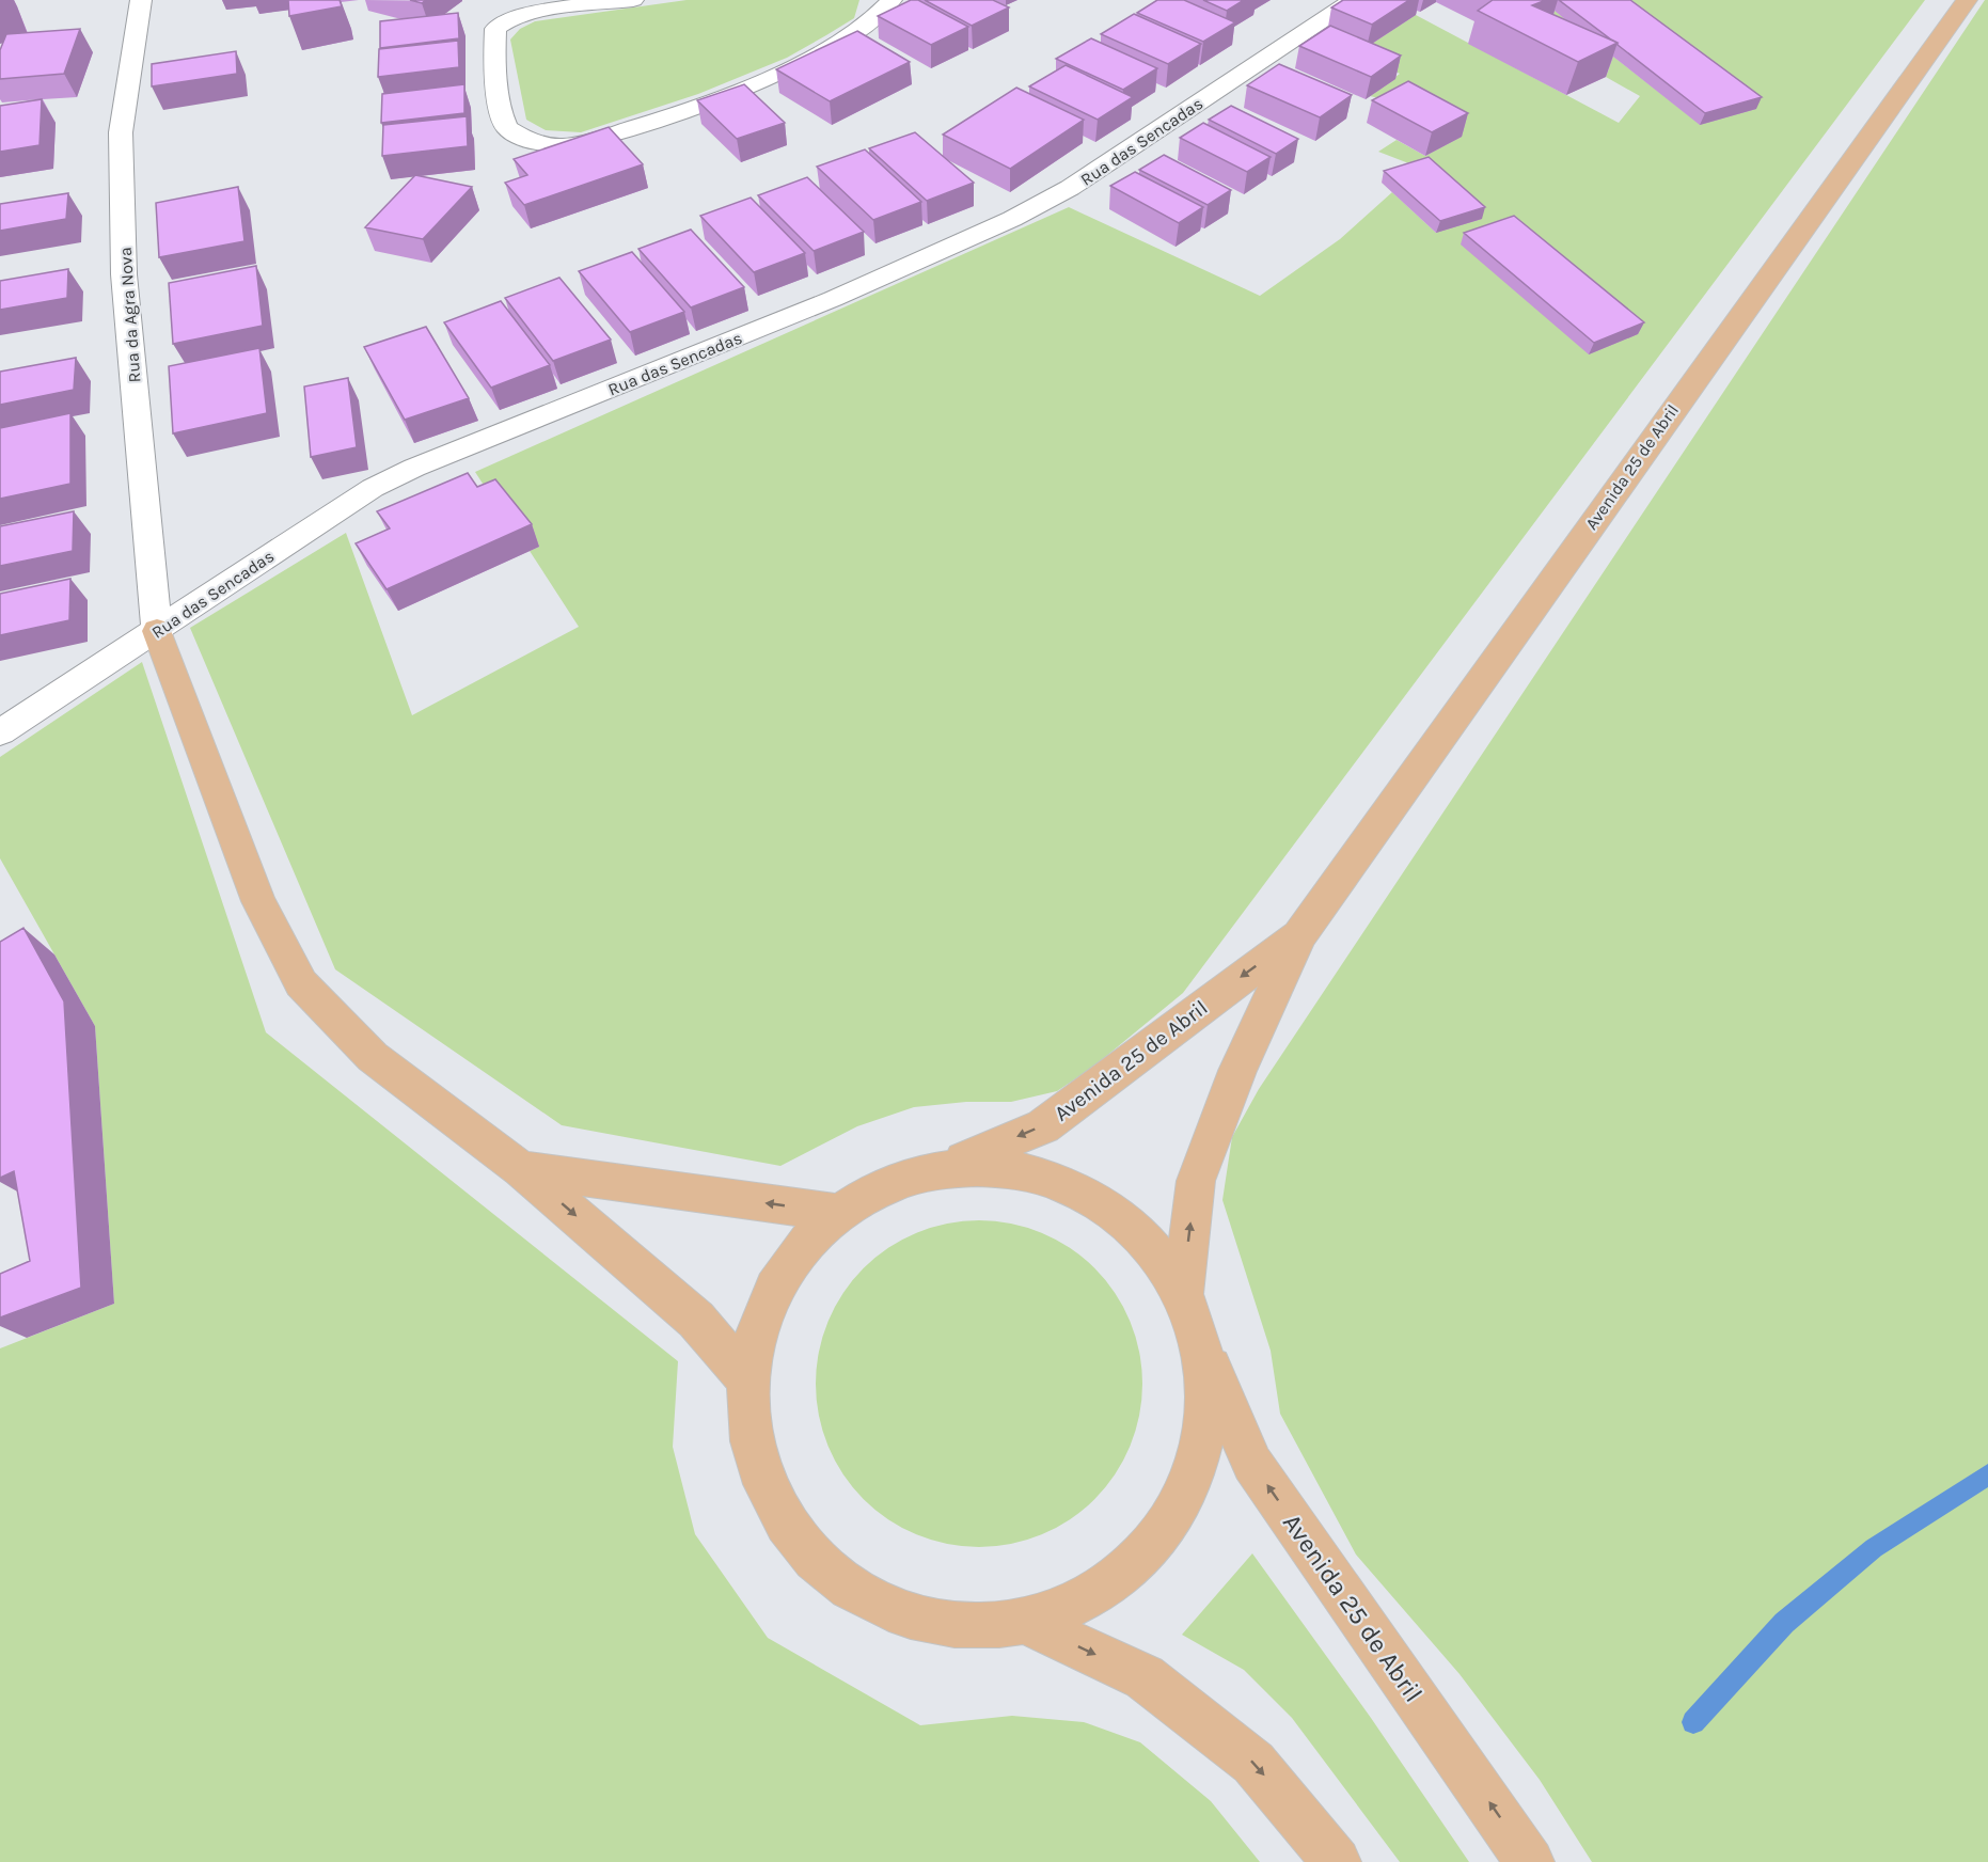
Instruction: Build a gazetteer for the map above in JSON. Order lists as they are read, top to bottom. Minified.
{"streets":{"main road":["Avenida 25 de Abril"],"street":["Rua das Sencadas","Rua da Agra Nova"]},"crossings":[["Rua das Sencadas","Rua da Agra Nova"]]}
